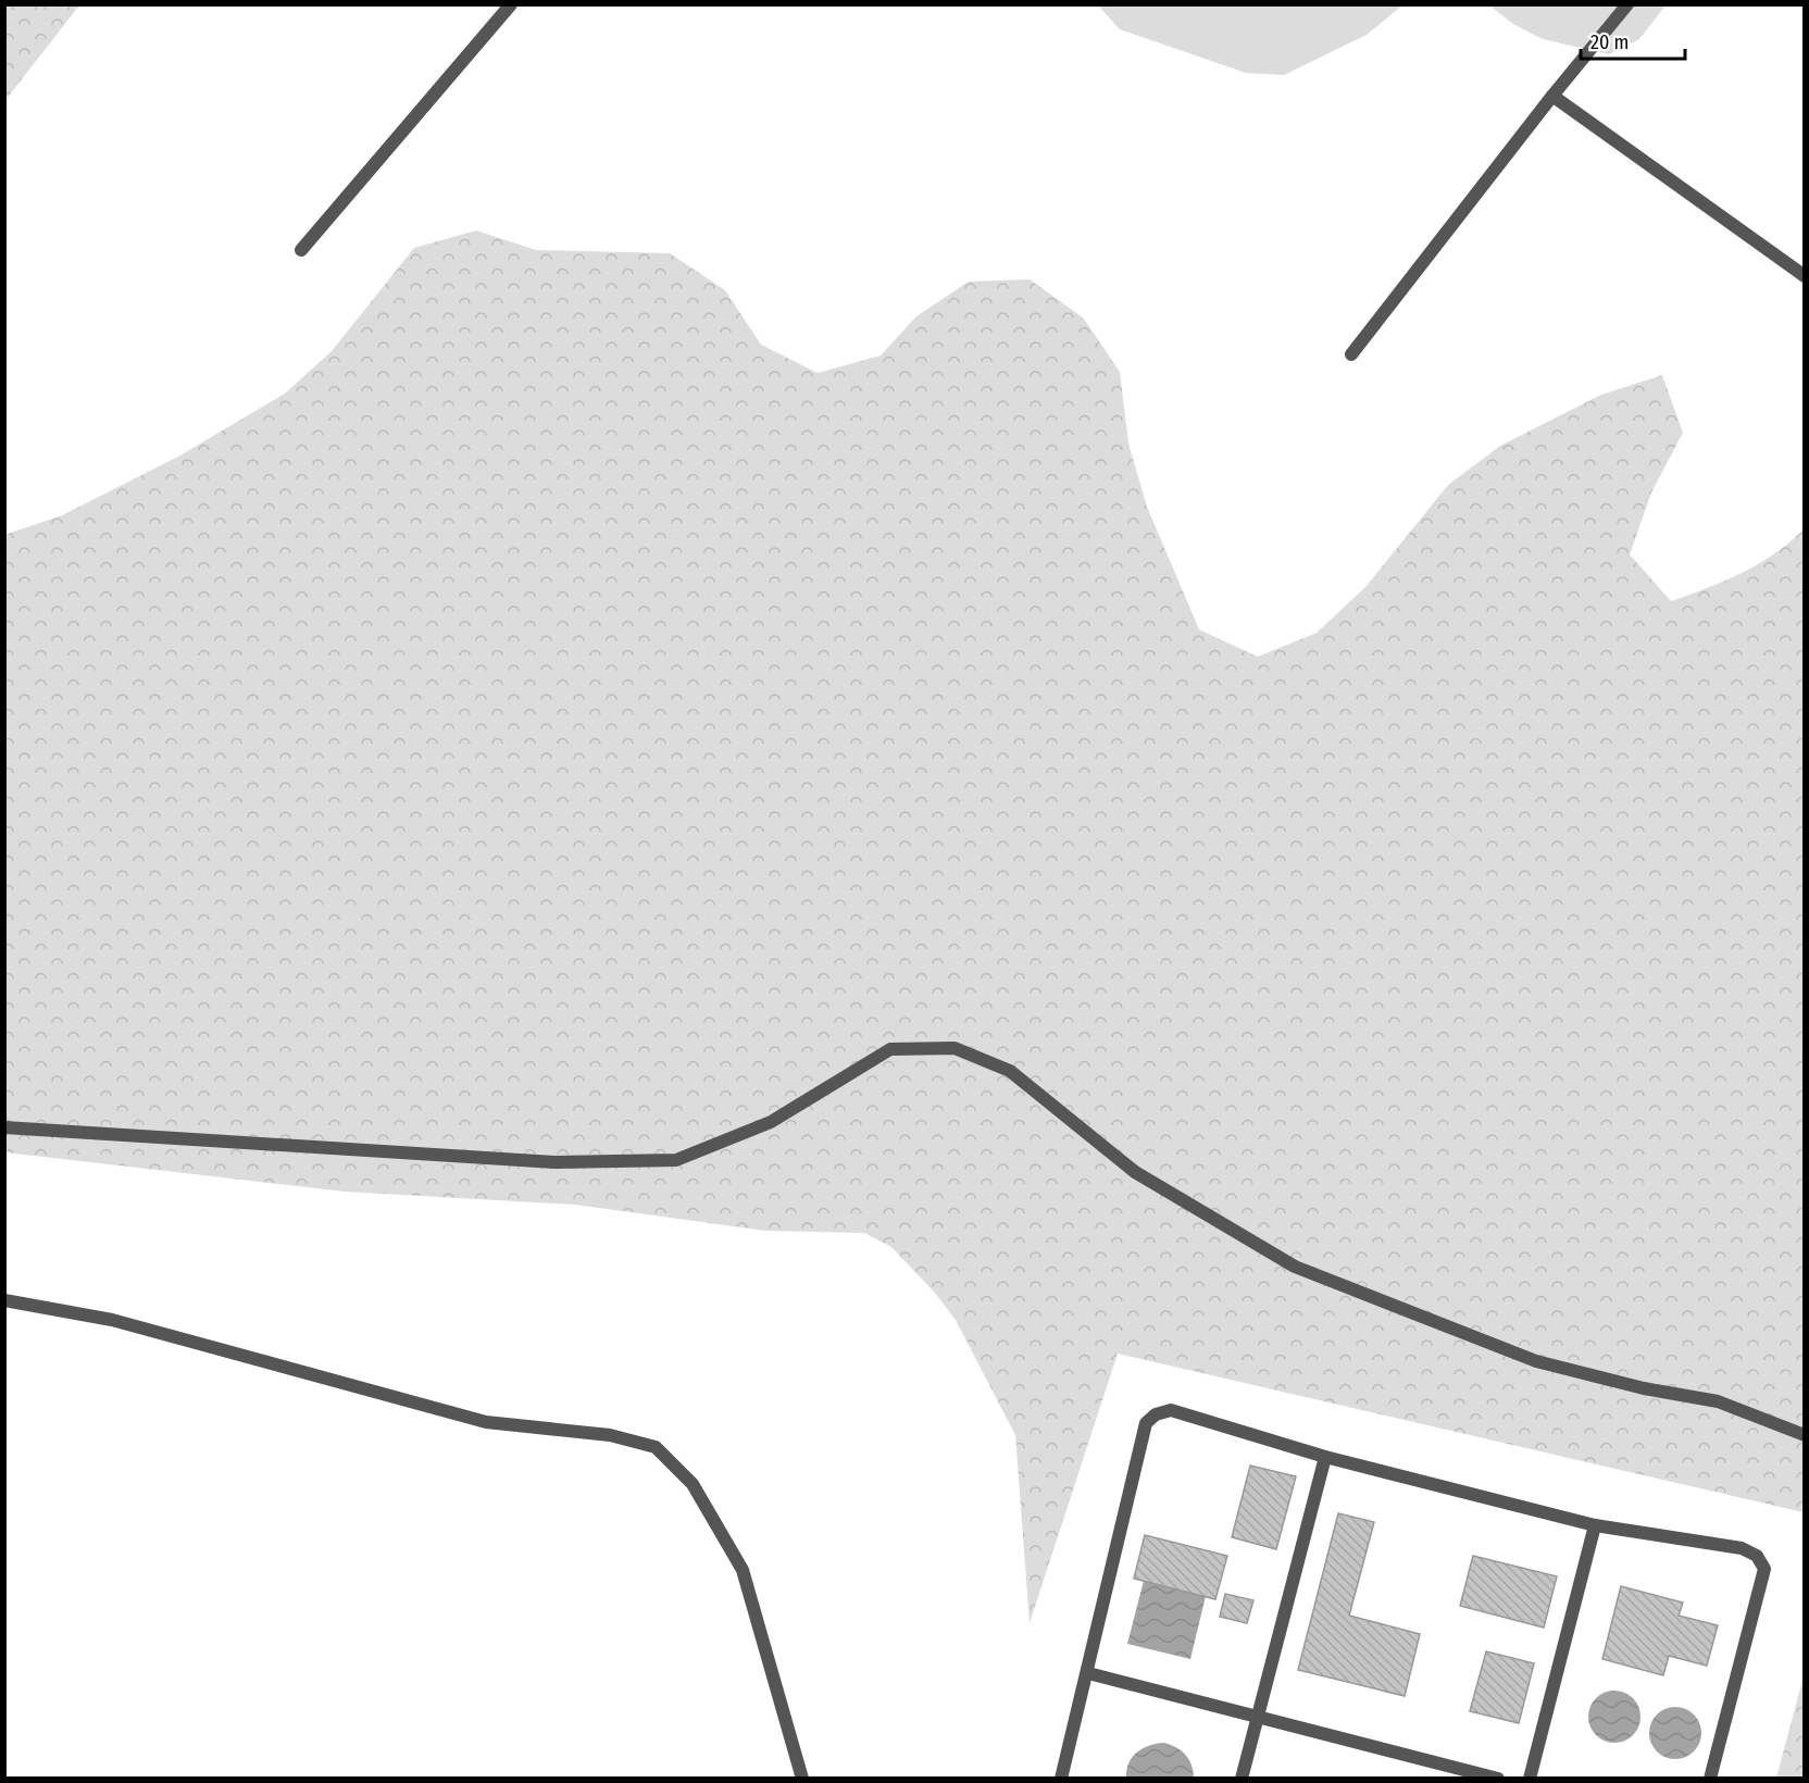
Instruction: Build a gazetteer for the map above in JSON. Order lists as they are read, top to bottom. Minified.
{"scale_bar":"20 m"}
